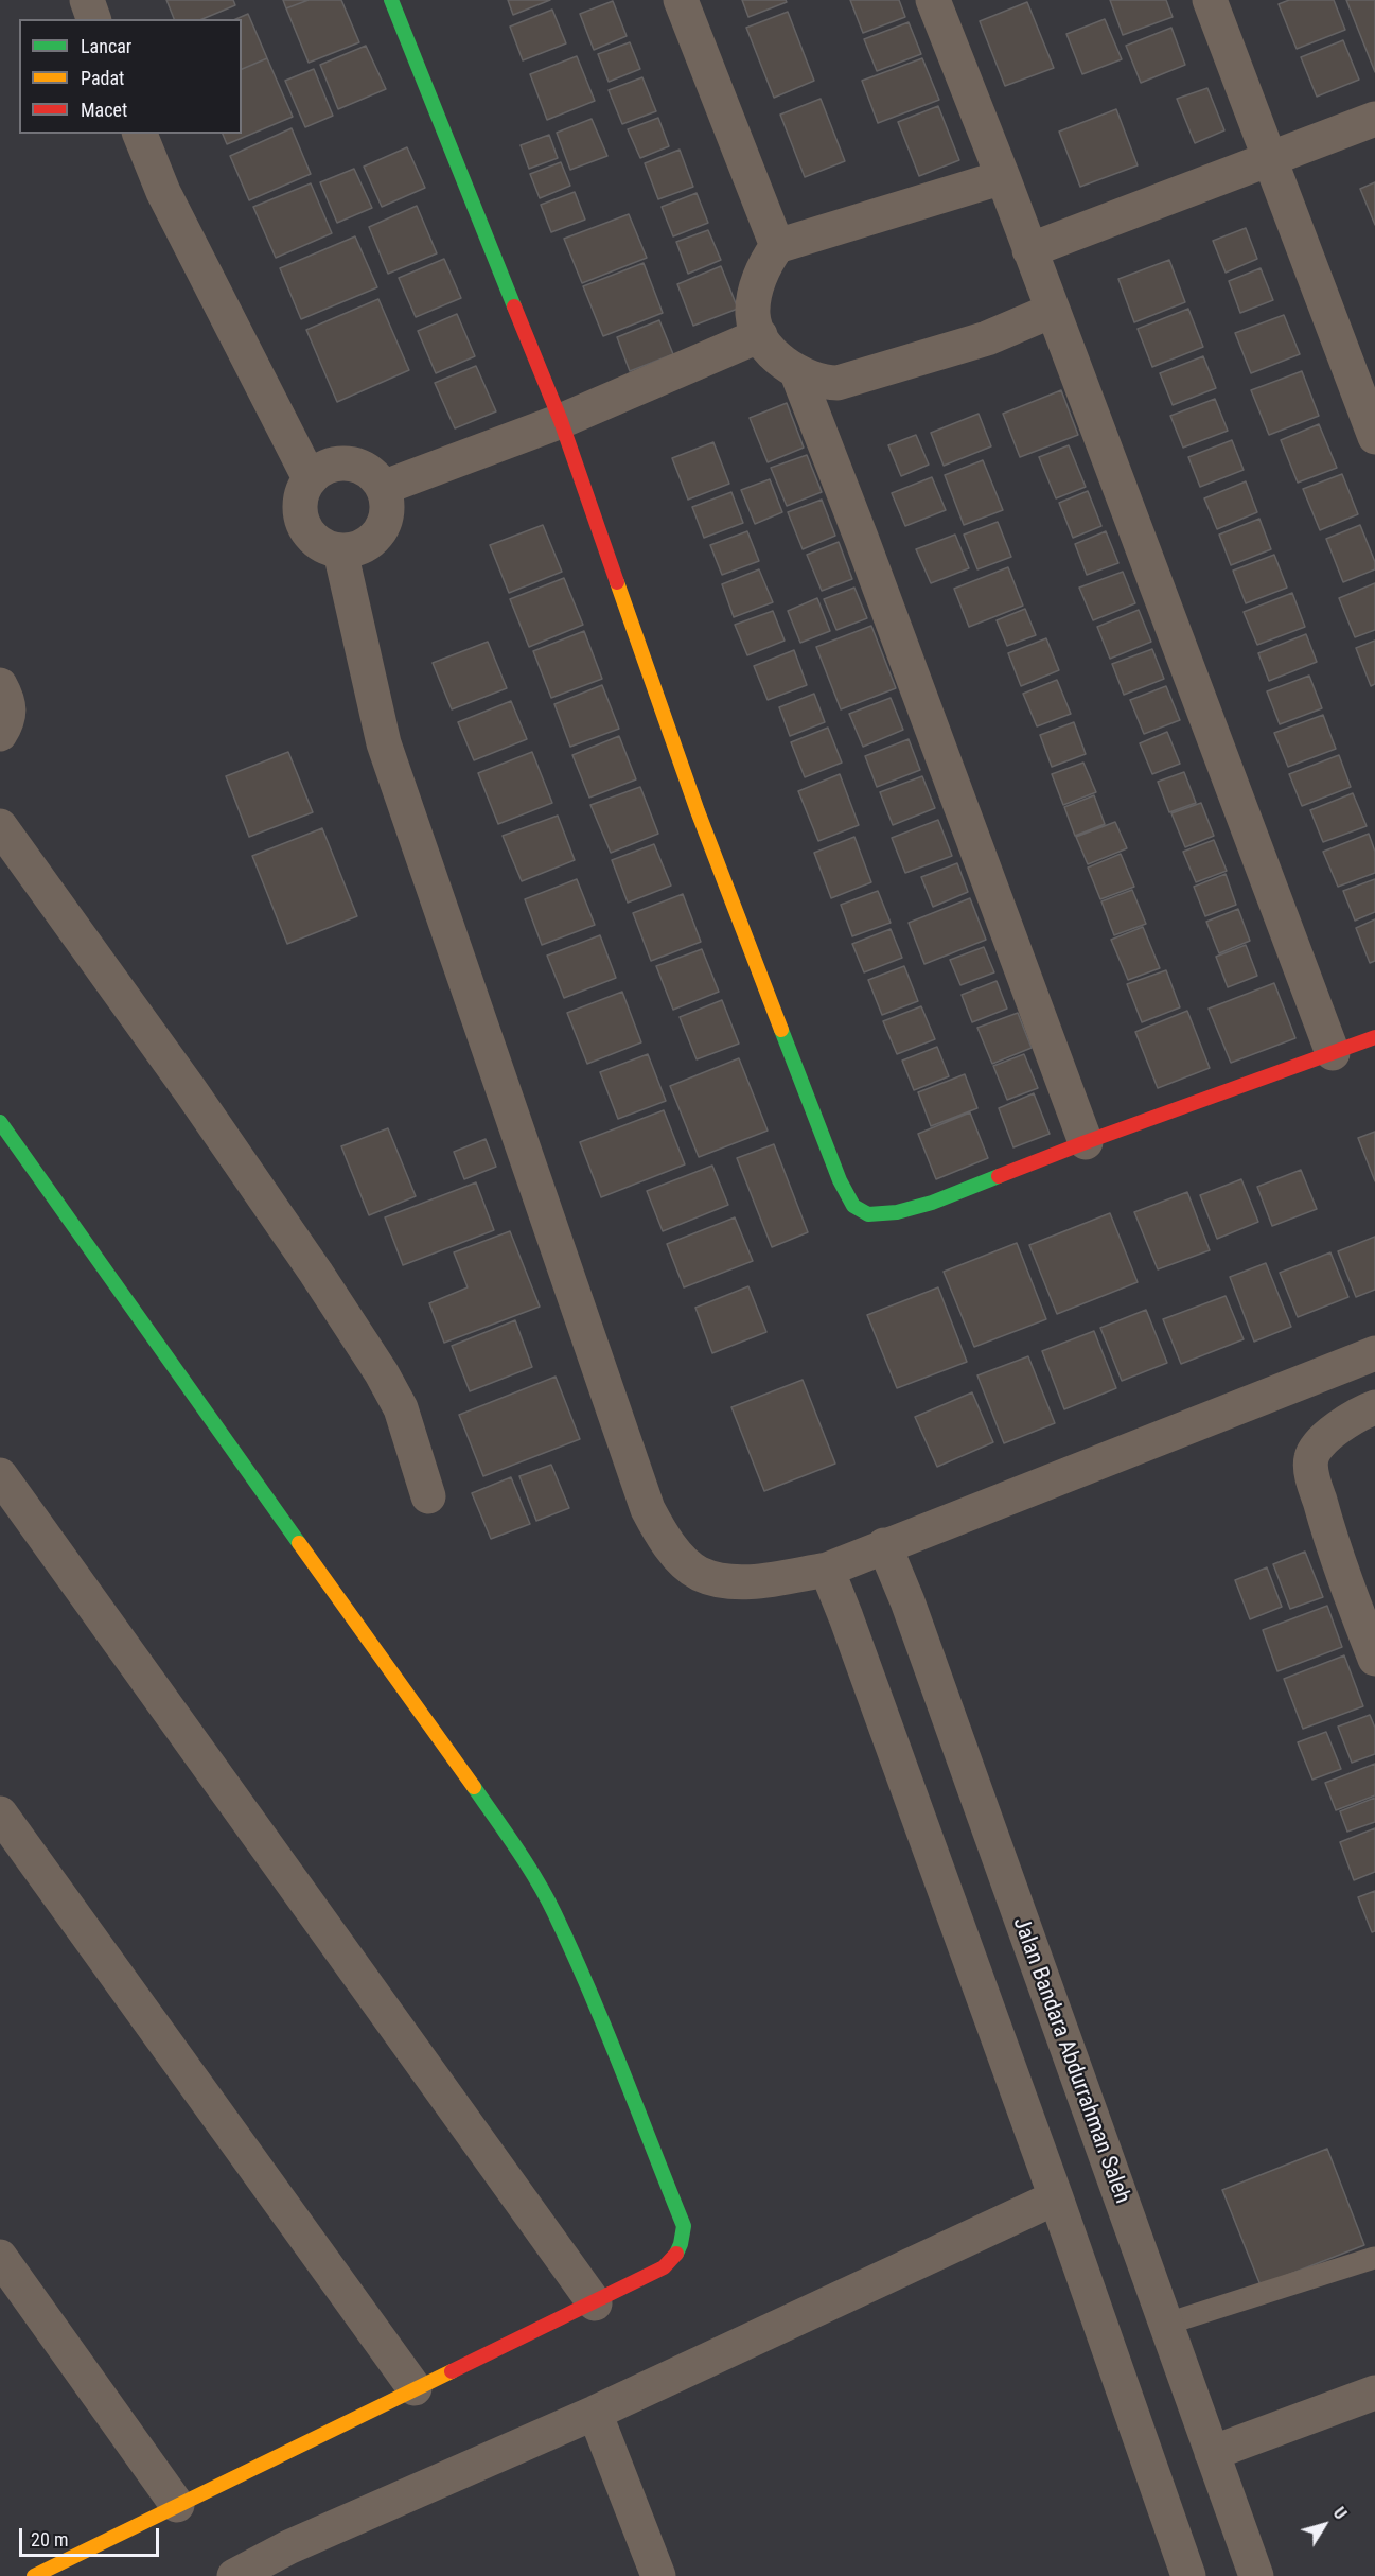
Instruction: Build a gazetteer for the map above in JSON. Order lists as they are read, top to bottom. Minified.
{"streets":{"street":["Jalan Bandara Abdurrahman Saleh"]},"legend":["Lancar","Padat","Macet"],"scale_bar":"20 m","north":"top right"}
